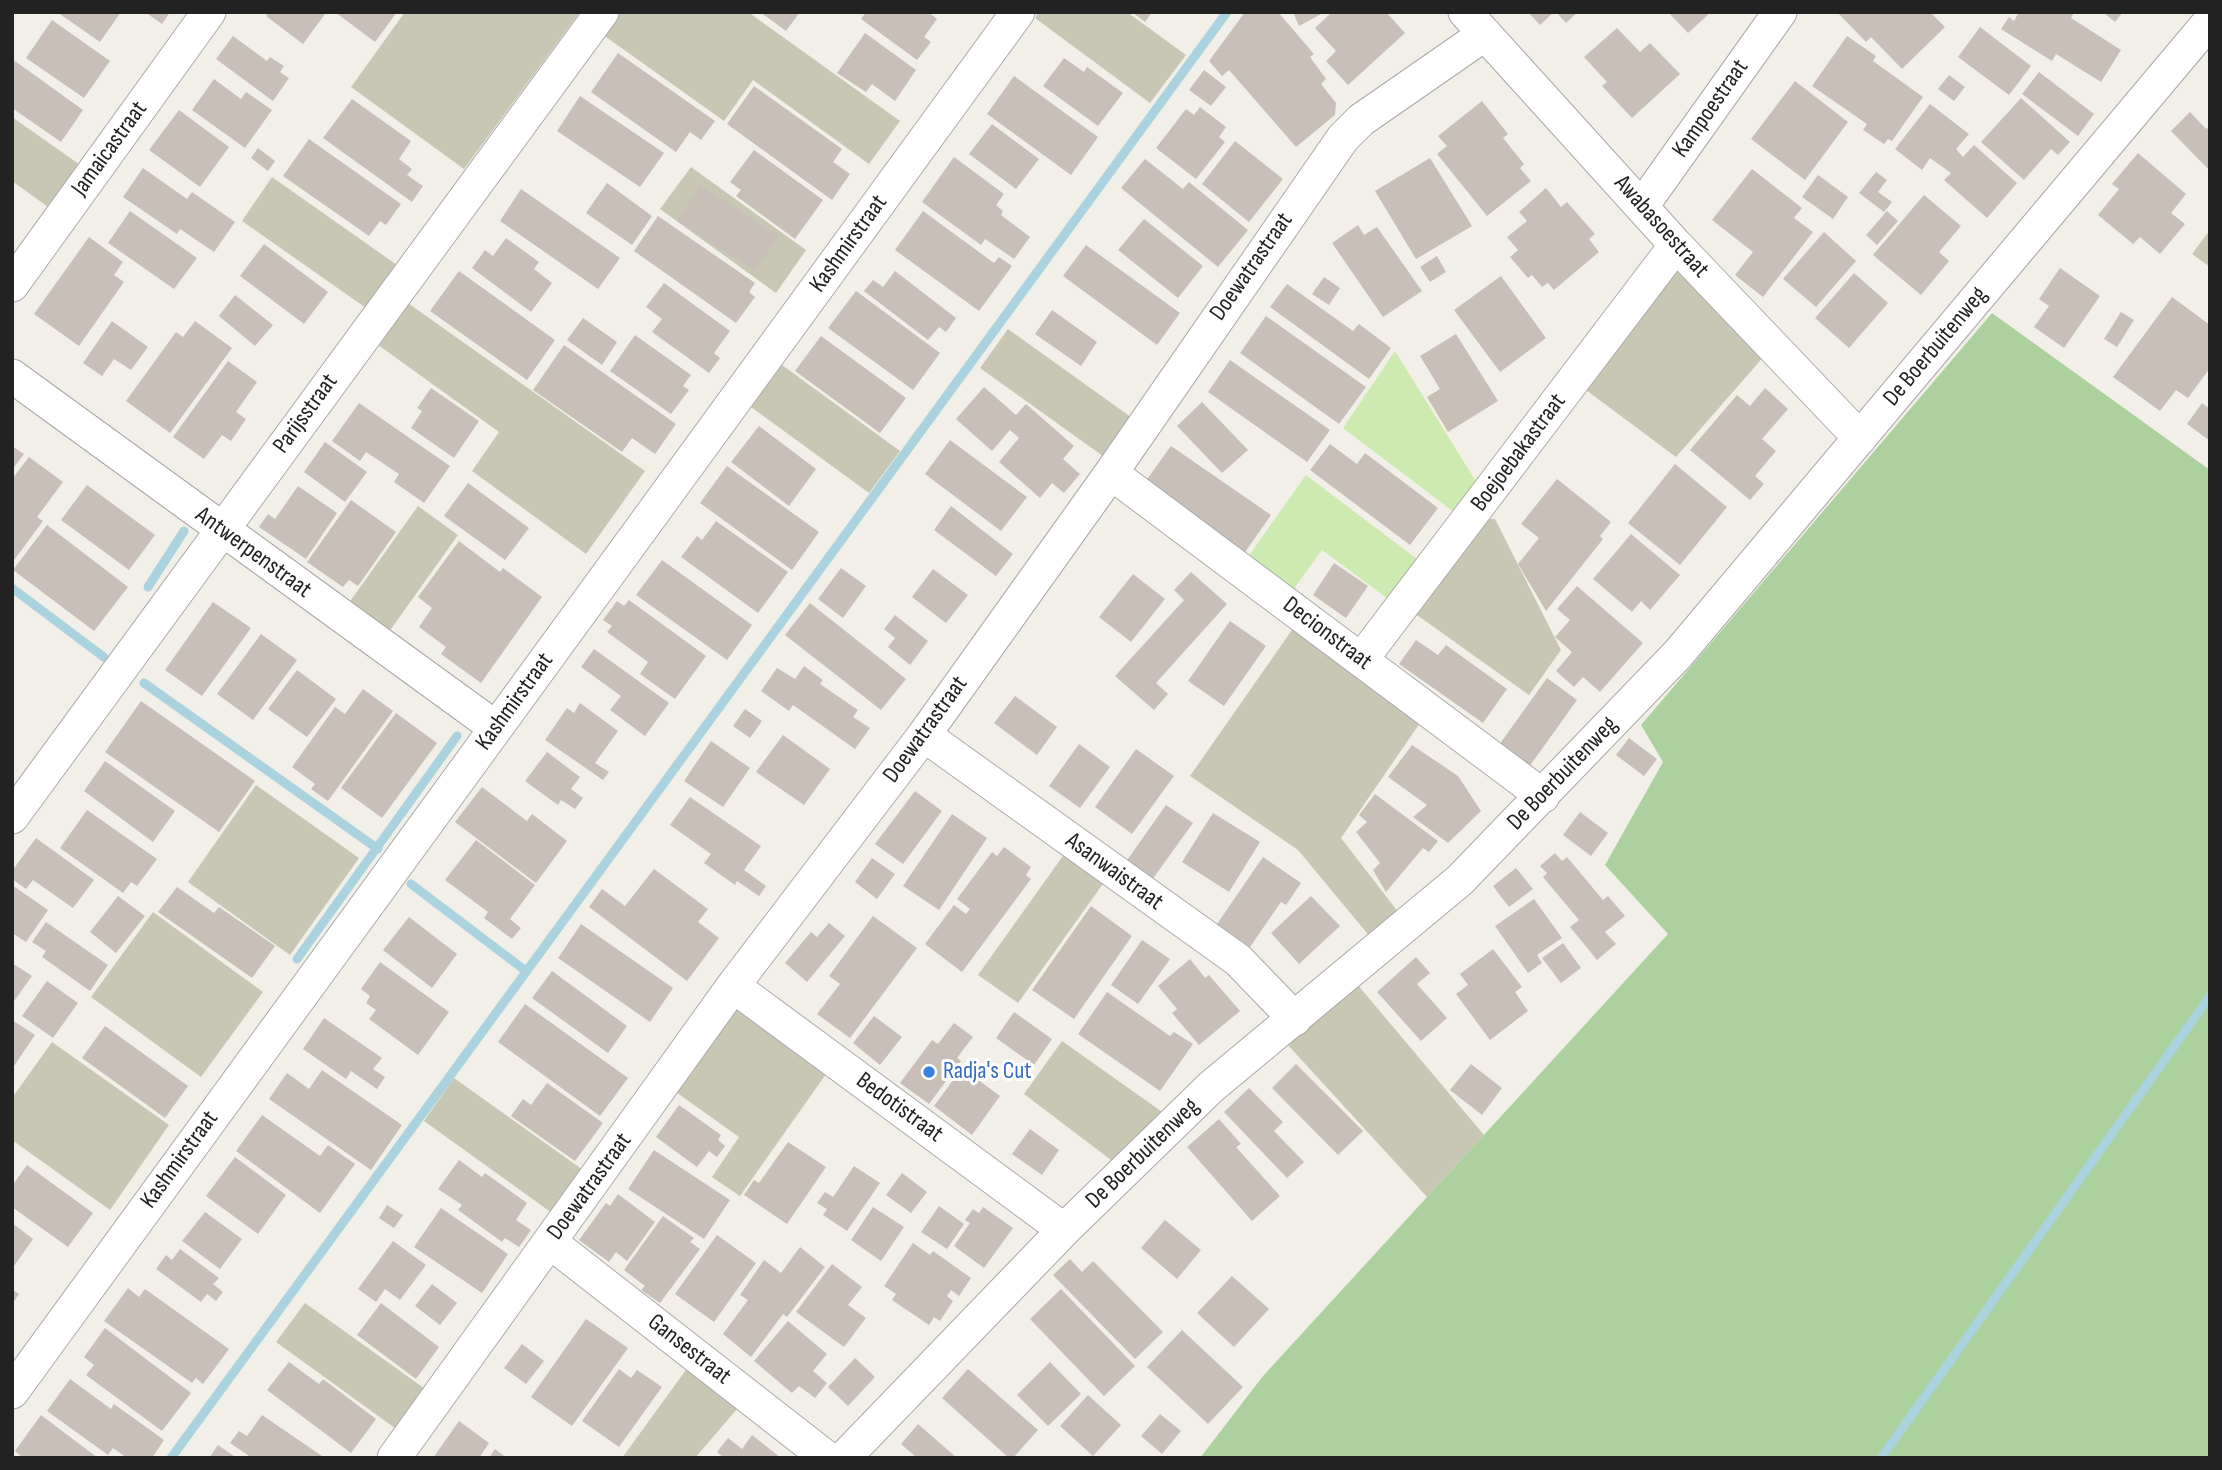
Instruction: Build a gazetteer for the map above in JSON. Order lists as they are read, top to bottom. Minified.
{"streets":{"street":["Kampoestraat","Jamaicastraat","Awabasoestraat","Kashmirstraat","Doewatrastraat","De Boerbuitenweg","Parijsstraat","Boejoebakastraat","Antwerpenstraat","Decionstraat","Asanwaistraat","Bedotistraat","Gansestraat"]},"crossings":[["Kampoestraat","Awabasoestraat"],["Awabasoestraat","Doewatrastraat"],["Awabasoestraat","De Boerbuitenweg"],["Awabasoestraat","Boejoebakastraat"],["Kashmirstraat","Antwerpenstraat"],["Doewatrastraat","Decionstraat"],["Doewatrastraat","Asanwaistraat"],["Doewatrastraat","Bedotistraat"],["Doewatrastraat","Gansestraat"],["De Boerbuitenweg","Decionstraat"],["De Boerbuitenweg","Asanwaistraat"],["De Boerbuitenweg","Bedotistraat"],["Parijsstraat","Antwerpenstraat"],["Boejoebakastraat","Decionstraat"]],"places":["Radja's Cut"]}
